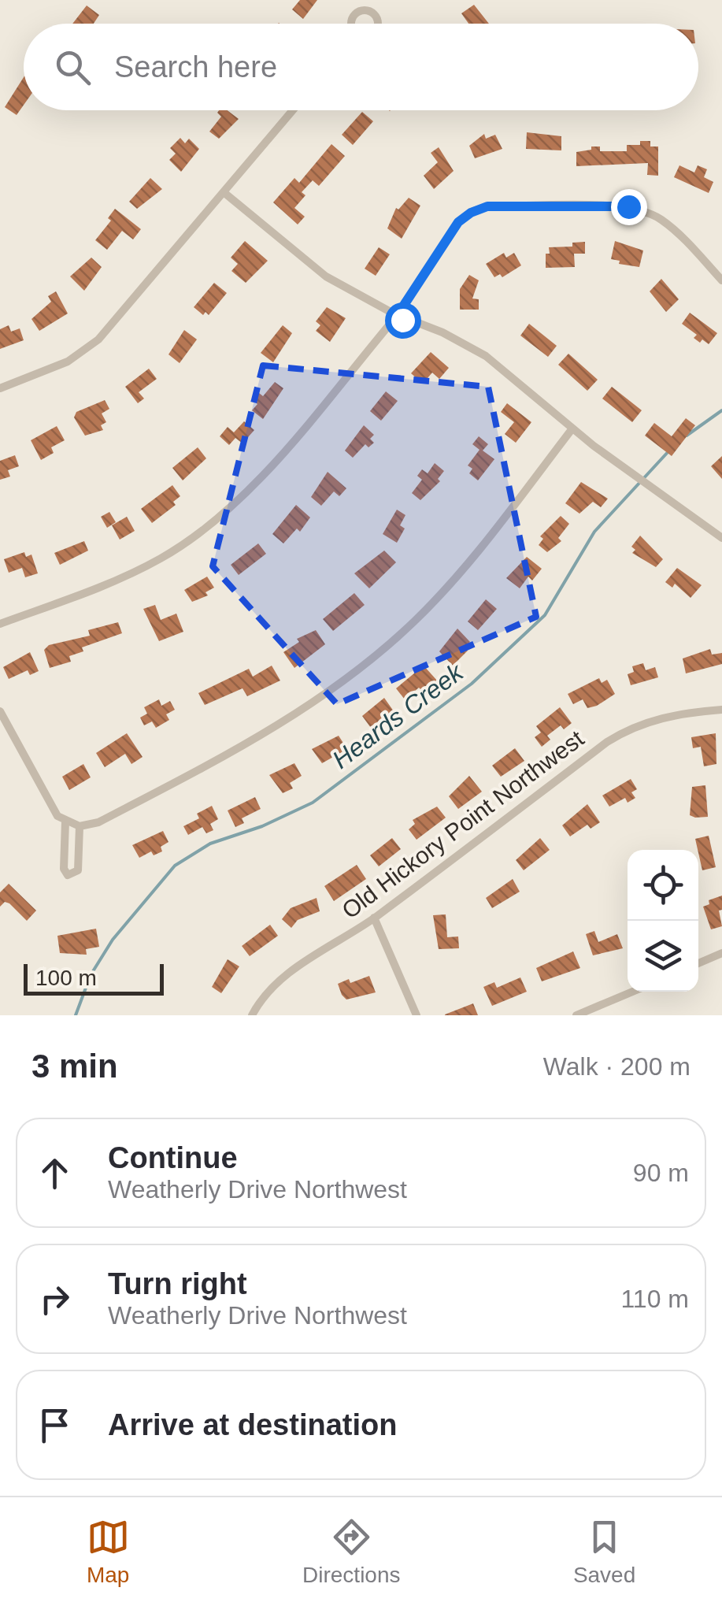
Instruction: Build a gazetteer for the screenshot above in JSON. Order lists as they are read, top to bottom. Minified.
{"streets":{"street":["Old Hickory Point Northwest"]},"water":["Heards Creek"],"scale_bar":"100 m","page":{"search":"Search here","scale":"100 m","heading":["3 min","Walk · 200 m"],"list":[["Continue","Weatherly Drive Northwest","90 m"],["Turn right","Weatherly Drive Northwest","110 m"],"Arrive at destination"],"nav":["Map","Directions","Saved"]}}
